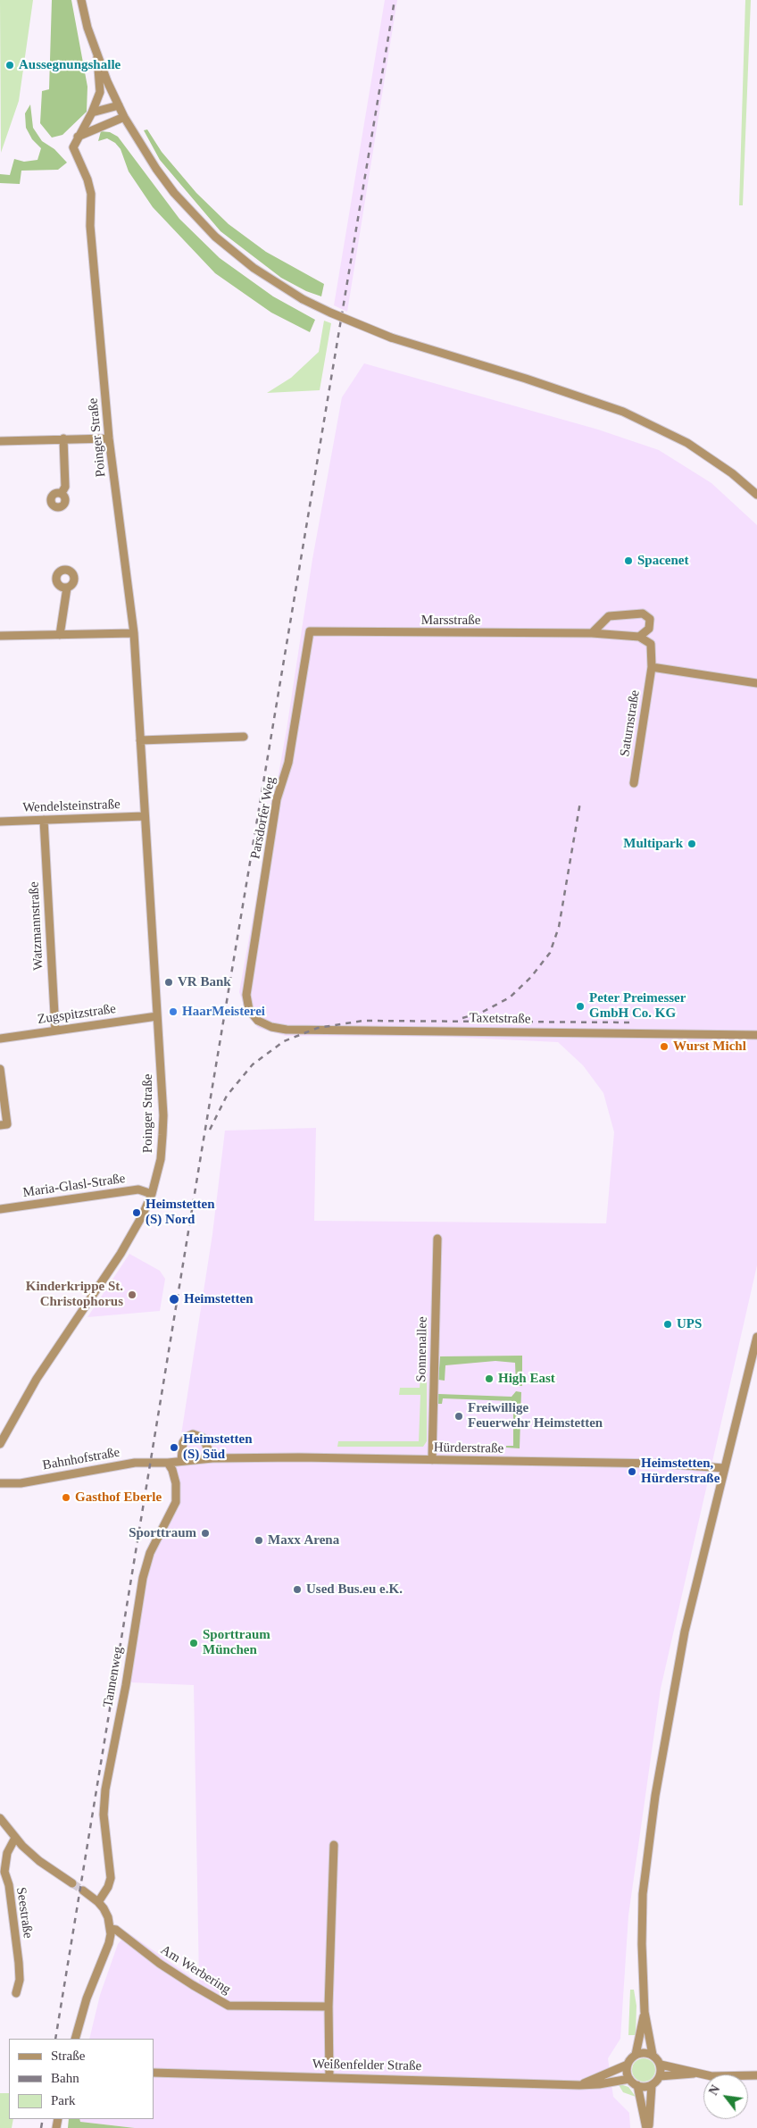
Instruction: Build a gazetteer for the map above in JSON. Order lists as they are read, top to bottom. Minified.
{"streets":{"street":["Poinger Straße","Marsstraße","Saturnstraße","Wendelsteinstraße","Parsdorfer Weg","Watzmannstraße","Zugspitzstraße","Taxetstraße","Maria-Glasl-Straße","Sonnenallee","Hürderstraße","Bahnhofstraße","Tannenweg","Seestraße","Am Werbering","Weißenfelder Straße"]},"crossings":[["Poinger Straße","Wendelsteinstraße"],["Poinger Straße","Zugspitzstraße"],["Poinger Straße","Maria-Glasl-Straße"],["Marsstraße","Parsdorfer Weg"],["Wendelsteinstraße","Watzmannstraße"],["Parsdorfer Weg","Taxetstraße"],["Watzmannstraße","Zugspitzstraße"],["Sonnenallee","Hürderstraße"],["Hürderstraße","Bahnhofstraße"],["Hürderstraße","Tannenweg"],["Bahnhofstraße","Tannenweg"]],"places":["Aussegnungshalle","Spacenet","Multipark","VR Bank","Peter Preimesser GmbH Co. KG","HaarMeisterei","Wurst Michl","Heimstetten (S) Nord","Kinderkrippe St. Christophorus","Heimstetten","UPS","High East","Freiwillige Feuerwehr Heimstetten","Heimstetten (S) Süd","Heimstetten, Hürderstraße","Gasthof Eberle","Sporttraum","Maxx Arena","Used Bus.eu e.K.","Sporttraum München"],"legend":["Straße","Bahn","Park"],"north":"top left"}
